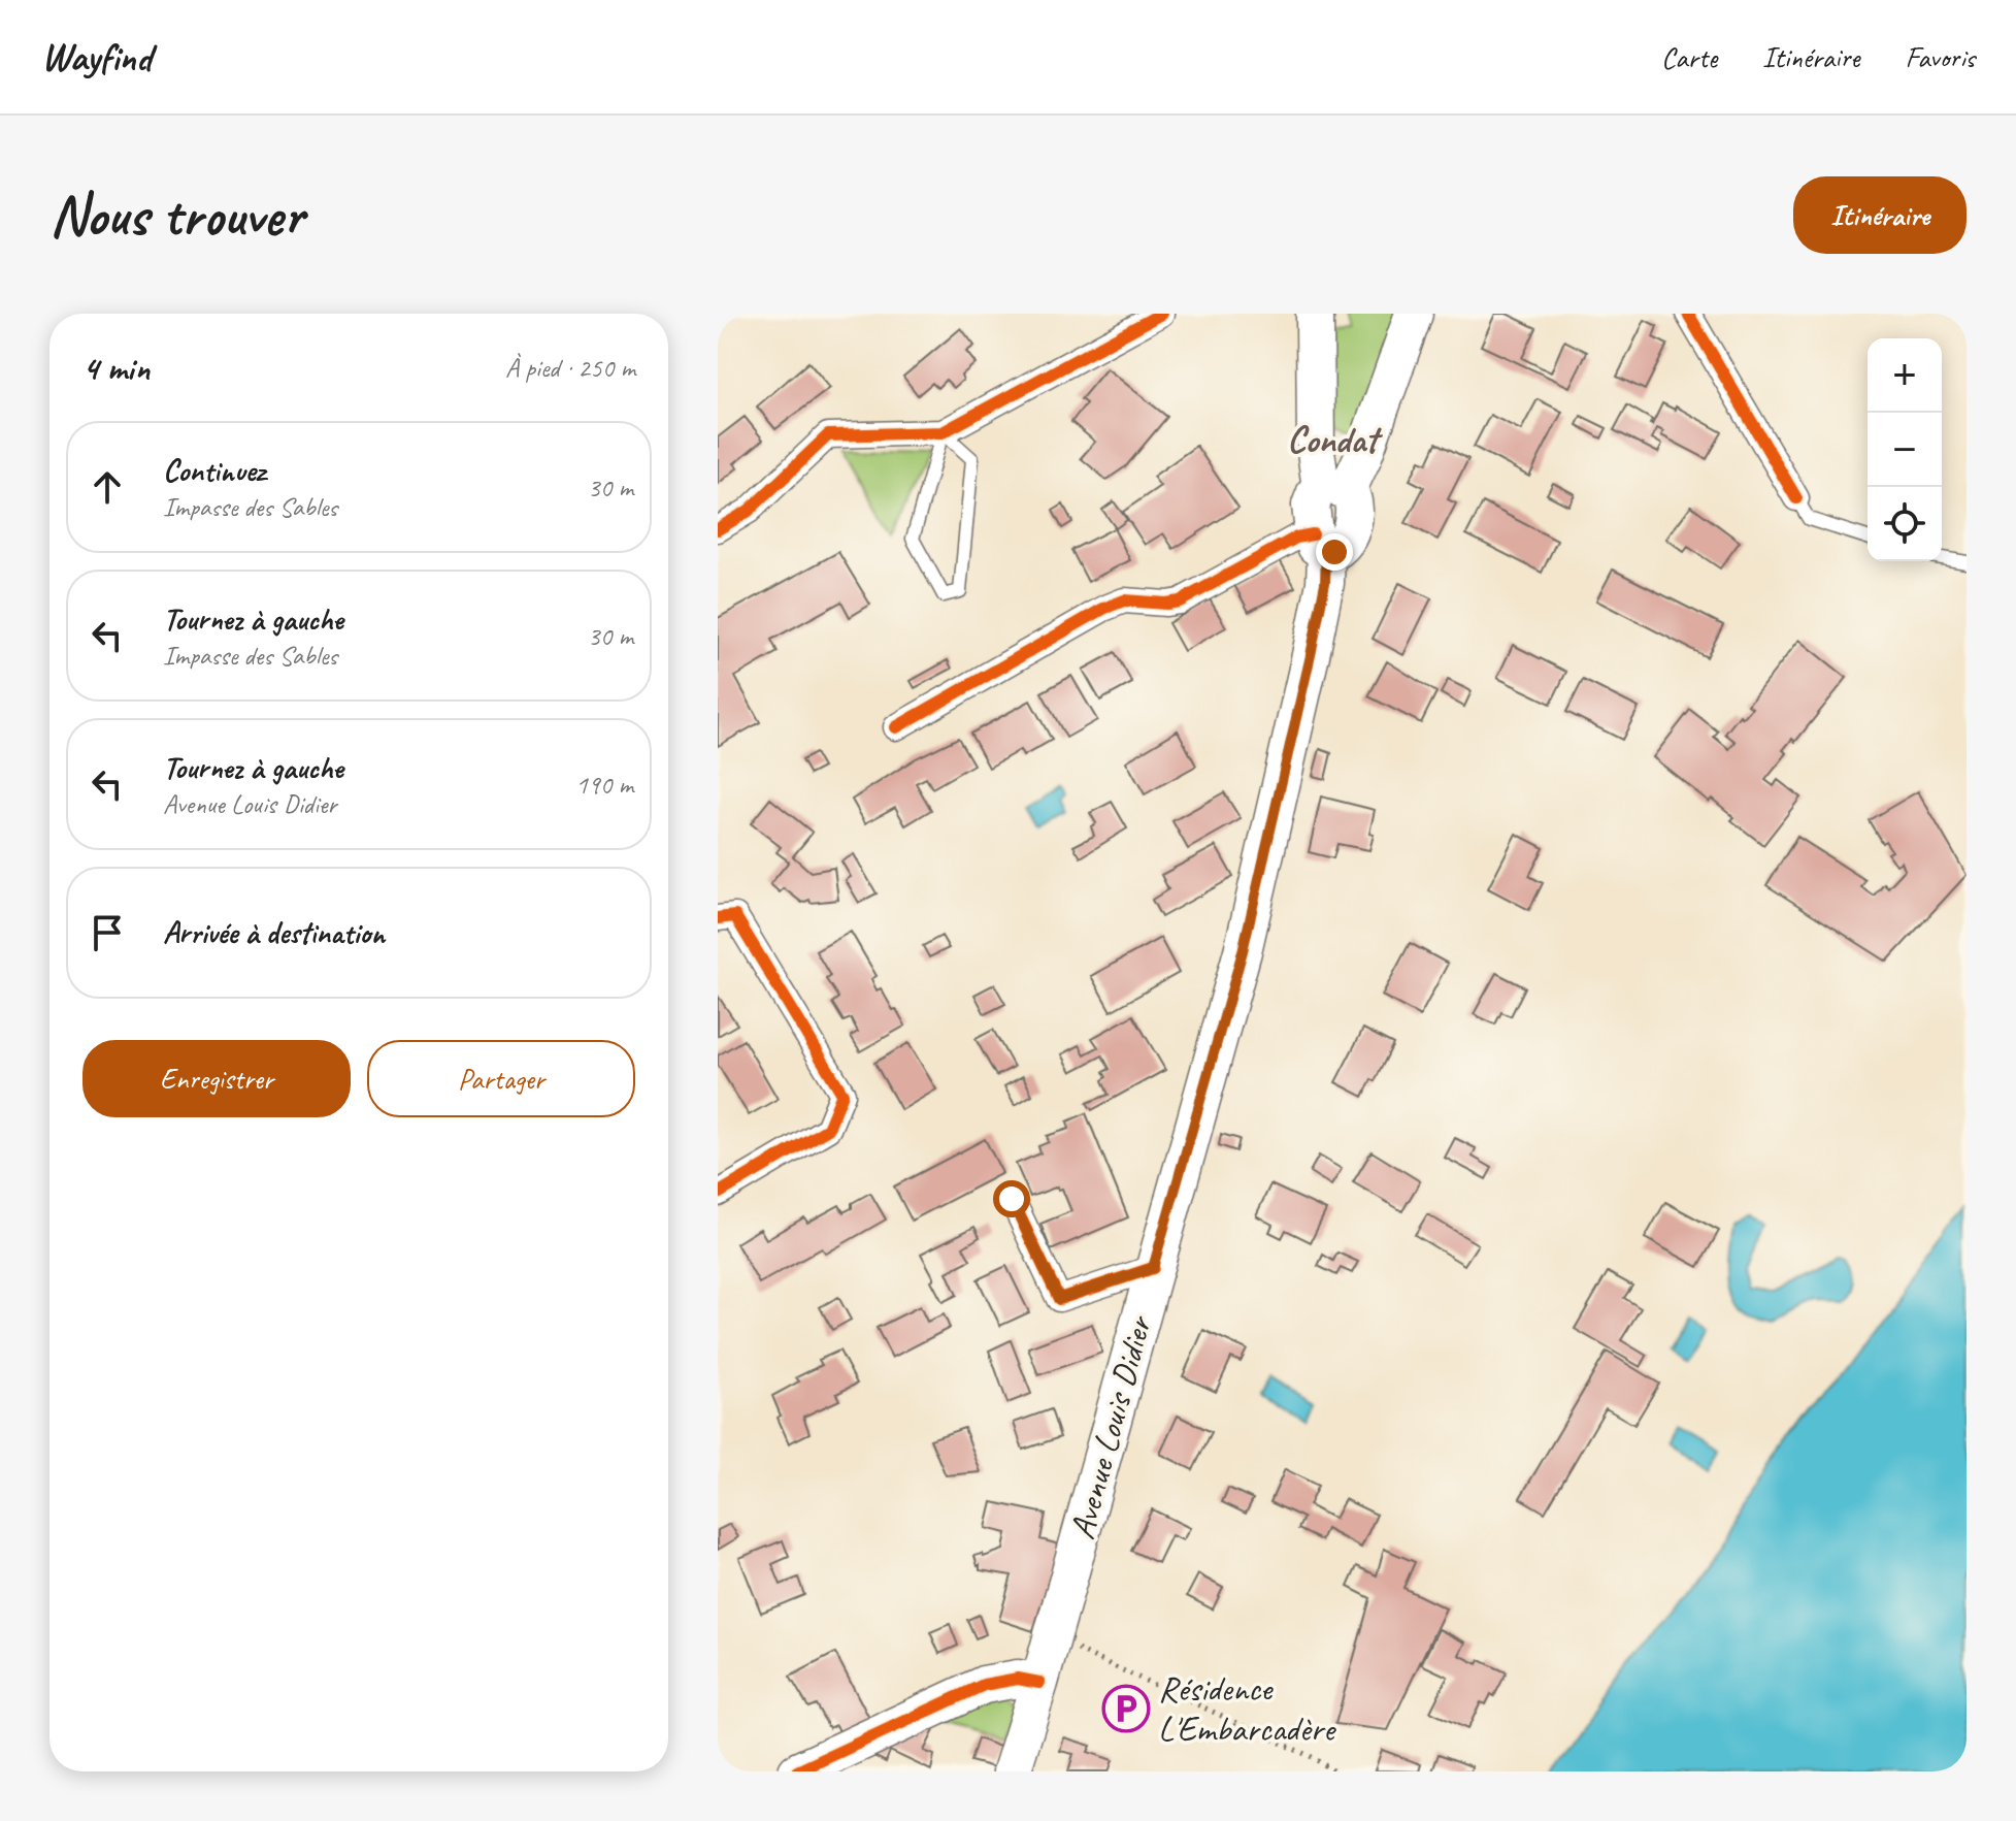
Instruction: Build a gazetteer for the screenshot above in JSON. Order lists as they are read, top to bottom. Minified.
{"streets":{"main road":["Avenue Louis Didier"]},"districts":["Condat"],"places":{"parking":["Résidence L'Embarcadère"]},"page":{"header":"Wayfind","nav":["Carte","Itinéraire","Favoris"],"buttons":["Itinéraire",["Enregistrer","Partager"]],"title":"Nous trouver","heading":["4 min","À pied · 250 m"],"map_buttons":["+","−"],"list":[["Continuez","Impasse des Sables","30 m"],["Tournez à gauche","Impasse des Sables","30 m"],["Tournez à gauche","Avenue Louis Didier","190 m"],"Arrivée à destination"]}}
